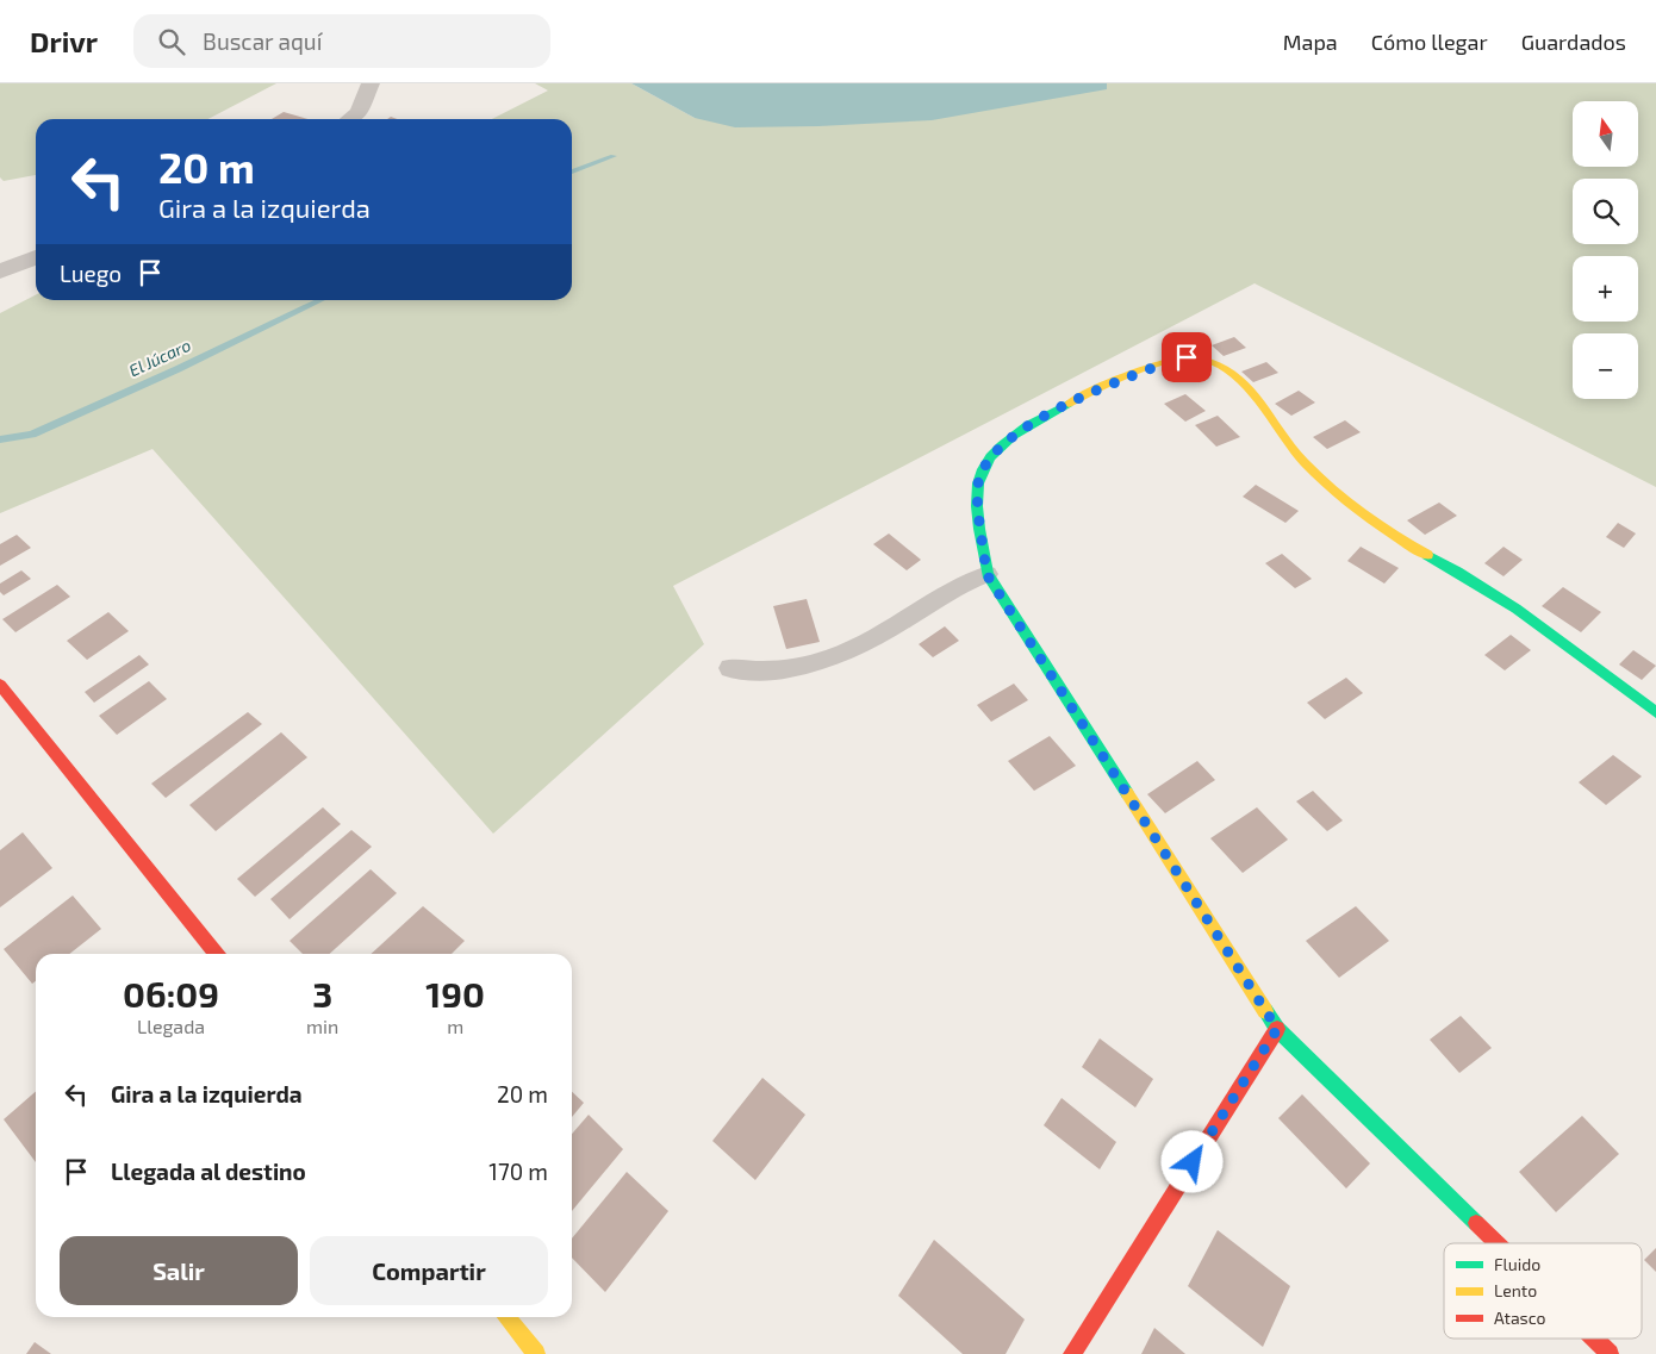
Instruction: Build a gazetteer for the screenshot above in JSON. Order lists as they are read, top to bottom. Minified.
{"water":["El Júcaro"],"legend":["Fluido","Lento","Atasco"],"north":"top","page":{"header":"Drivr","search":"Buscar aquí","nav":["Mapa","Cómo llegar","Guardados"],"map_buttons":["+","−"],"turn":["20 m","Gira a la izquierda"],"then":"Luego","eta":["06:09","Llegada","3","min","190","m"],"list":[{"name":"Gira a la izquierda","value":"20 m"},{"name":"Llegada al destino","value":"170 m"}],"buttons":["Salir","Compartir"]}}
